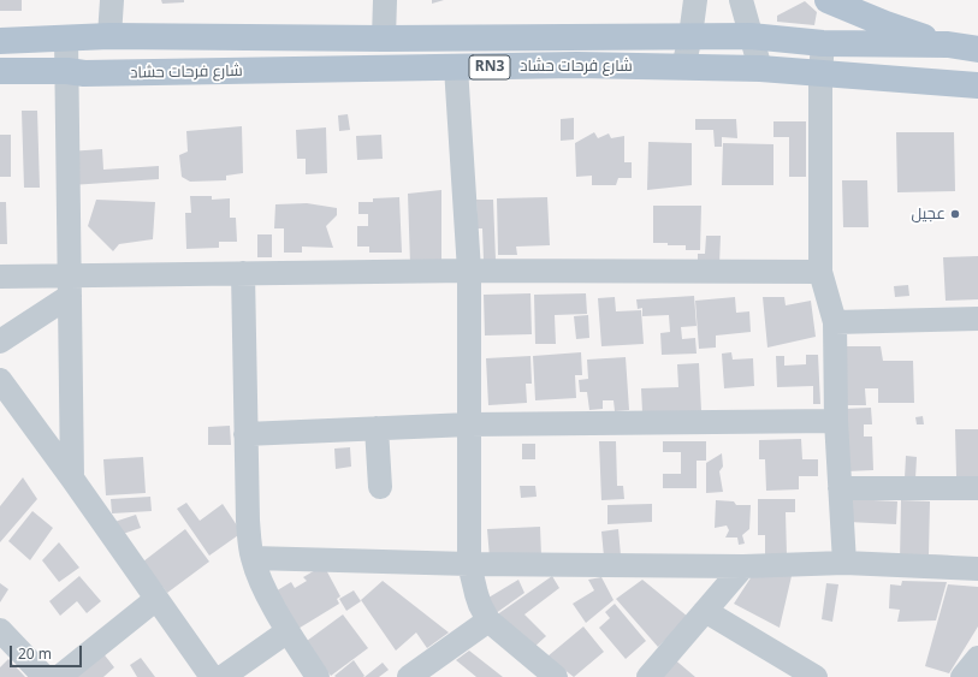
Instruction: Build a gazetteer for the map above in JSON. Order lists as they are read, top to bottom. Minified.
{"streets":{"main road":["شارع فرحات حشاد","RN3"]},"places":["عجيل"],"scale_bar":"20 m"}
